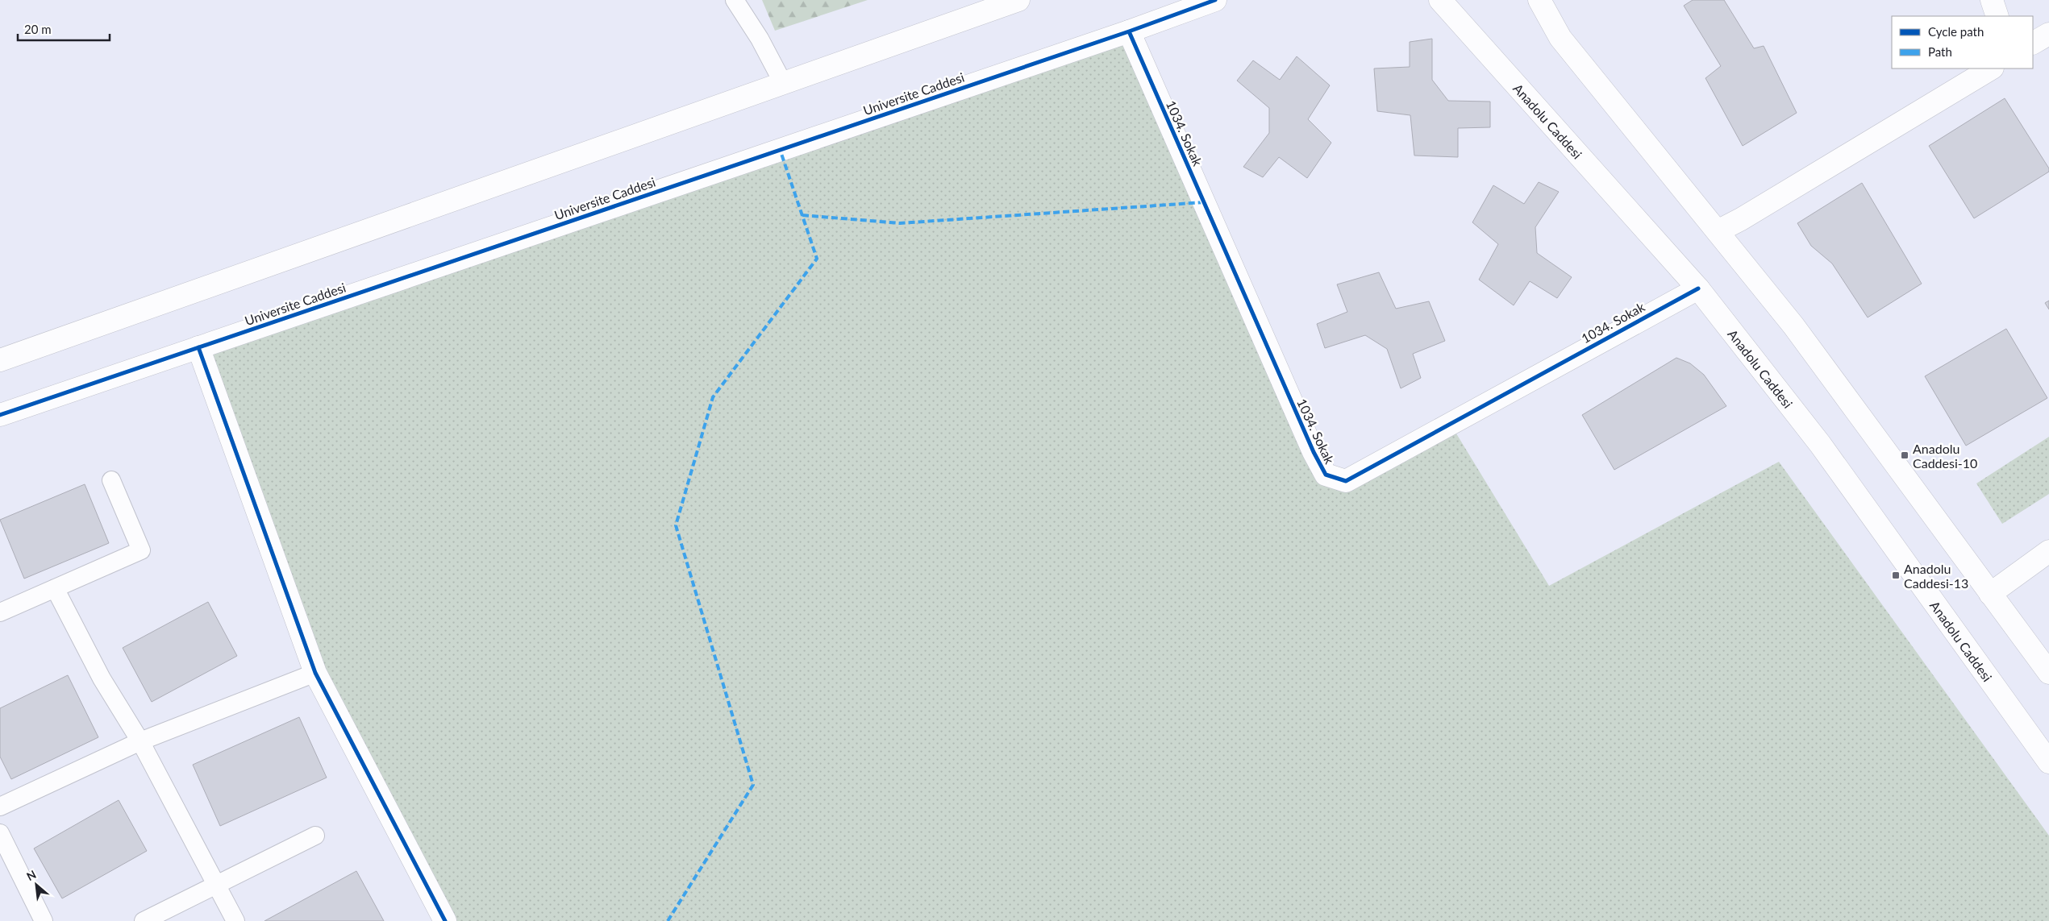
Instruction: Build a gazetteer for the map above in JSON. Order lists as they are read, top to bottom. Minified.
{"streets":{"street":["Universite Caddesi","Anadolu Caddesi","1034. Sokak"]},"crossings":[["Universite Caddesi","1034. Sokak"],["Anadolu Caddesi","1034. Sokak"]],"places":{"transit":["Anadolu Caddesi-10","Anadolu Caddesi-13"]},"legend":["Cycle path","Path"],"scale_bar":"20 m","north":"top left"}
